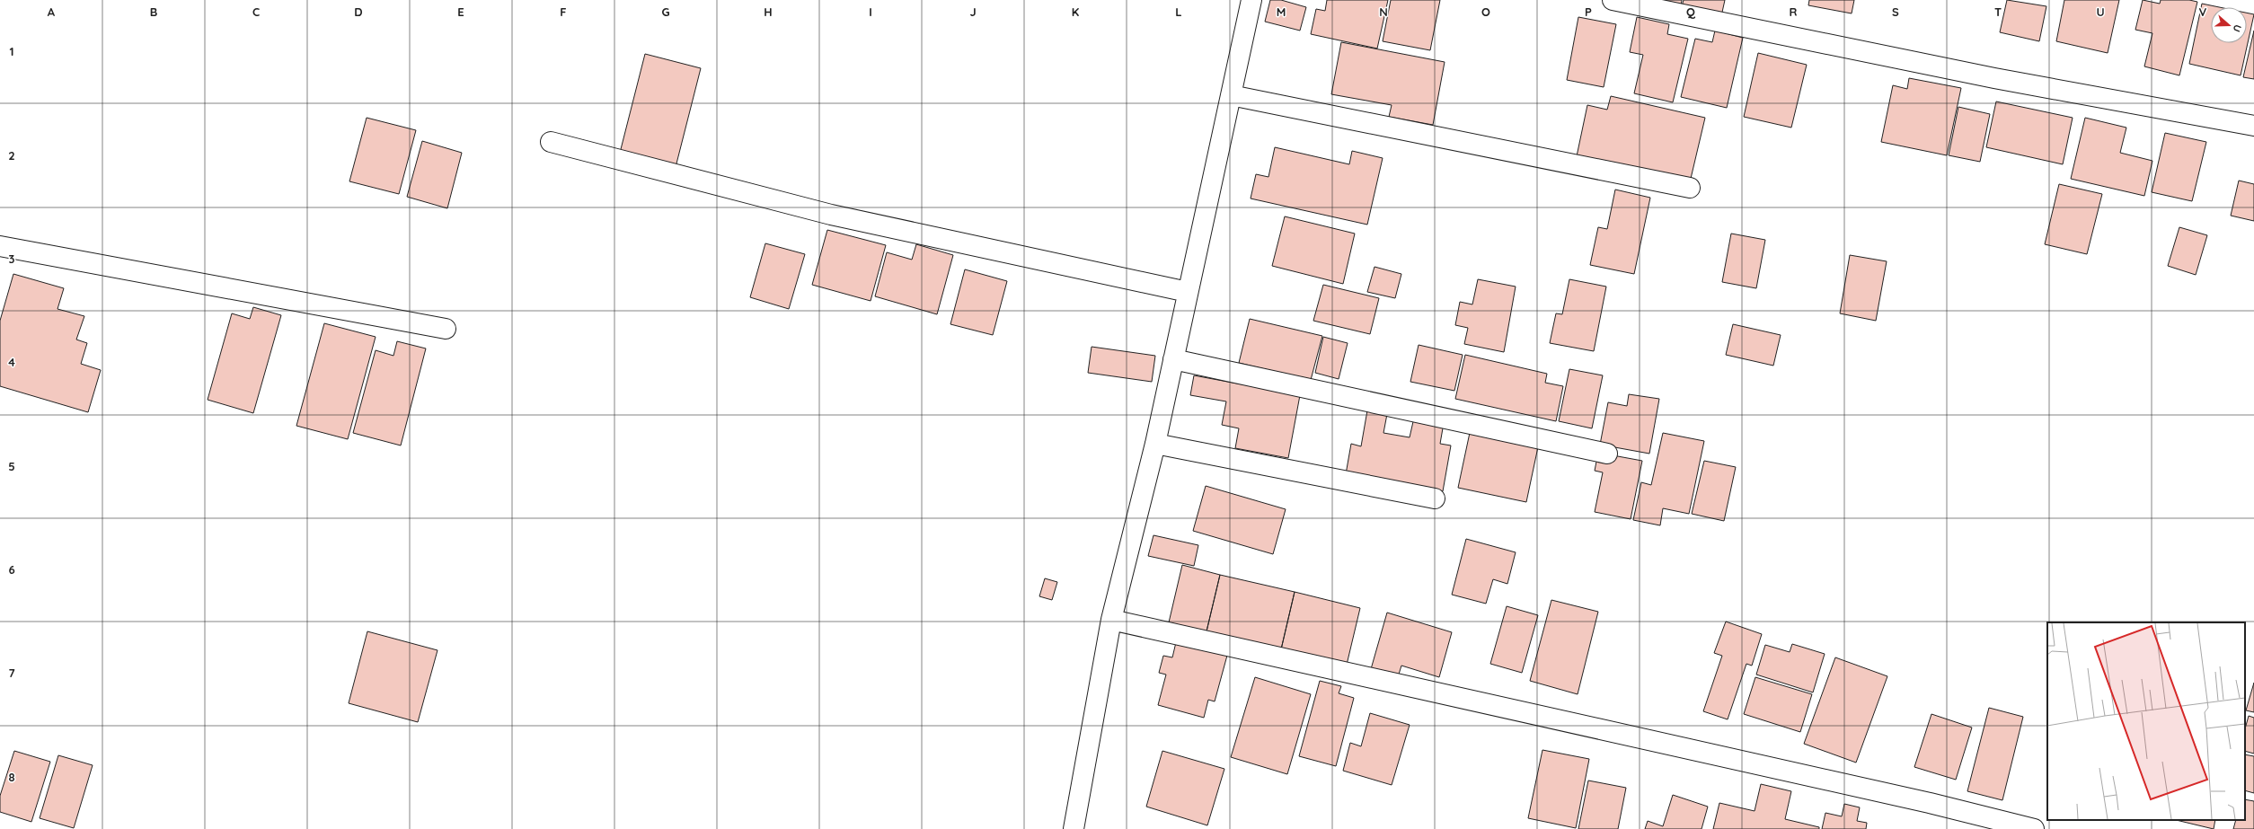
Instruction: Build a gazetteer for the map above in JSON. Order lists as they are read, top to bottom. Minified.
{"north":"right","grid":{"columns":["A","B","C","D","E","F","G","H","I","J","K","L","M","N","O","P","Q","R","S","T","U","V"],"rows":["1","2","3","4","5","6","7","8"]}}
